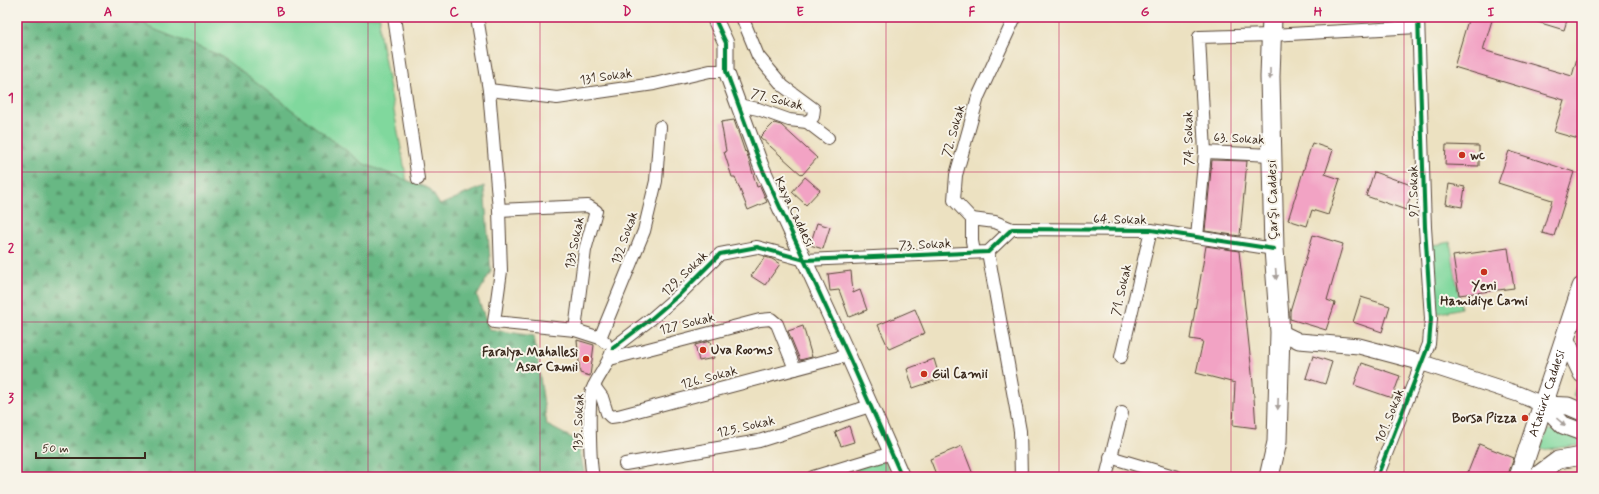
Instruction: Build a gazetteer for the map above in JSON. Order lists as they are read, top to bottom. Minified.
{"streets":{"main road":["Çarşı Caddesi","Atatürk Caddesi"],"street":["131 Sokak","77. Sokak","72. Sokak","74. Sokak","63. Sokak","97. Sokak","Kaya Caddesi","64. Sokak","132 Sokak","133 Sokak","73. Sokak","129. Sokak","71. Sokak","127 Sokak","126. Sokak","101. Sokak","135. Sokak","125. Sokak"]},"crossings":[["131 Sokak","Kaya Caddesi"],["77. Sokak","Kaya Caddesi"],["74. Sokak","63. Sokak"],["74. Sokak","Çarşı Caddesi"],["74. Sokak","64. Sokak"],["63. Sokak","Çarşı Caddesi"],["97. Sokak","101. Sokak"],["Çarşı Caddesi","64. Sokak"],["Kaya Caddesi","73. Sokak"],["Kaya Caddesi","129. Sokak"],["Kaya Caddesi","126. Sokak"],["Kaya Caddesi","125. Sokak"],["64. Sokak","71. Sokak"],["73. Sokak","129. Sokak"],["129. Sokak","127 Sokak"],["129. Sokak","135. Sokak"],["127 Sokak","126. Sokak"],["127 Sokak","135. Sokak"],["126. Sokak","135. Sokak"]],"one_way":["Çarşı Caddesi"],"places":["wc","Yeni Hamidiye Cami","Uva Rooms","Faralya Mahallesi Asar Camii","Gül Camii","Borsa Pizza"],"scale_bar":"50 m","grid":{"columns":["A","B","C","D","E","F","G","H","I"],"rows":["1","2","3"]}}
